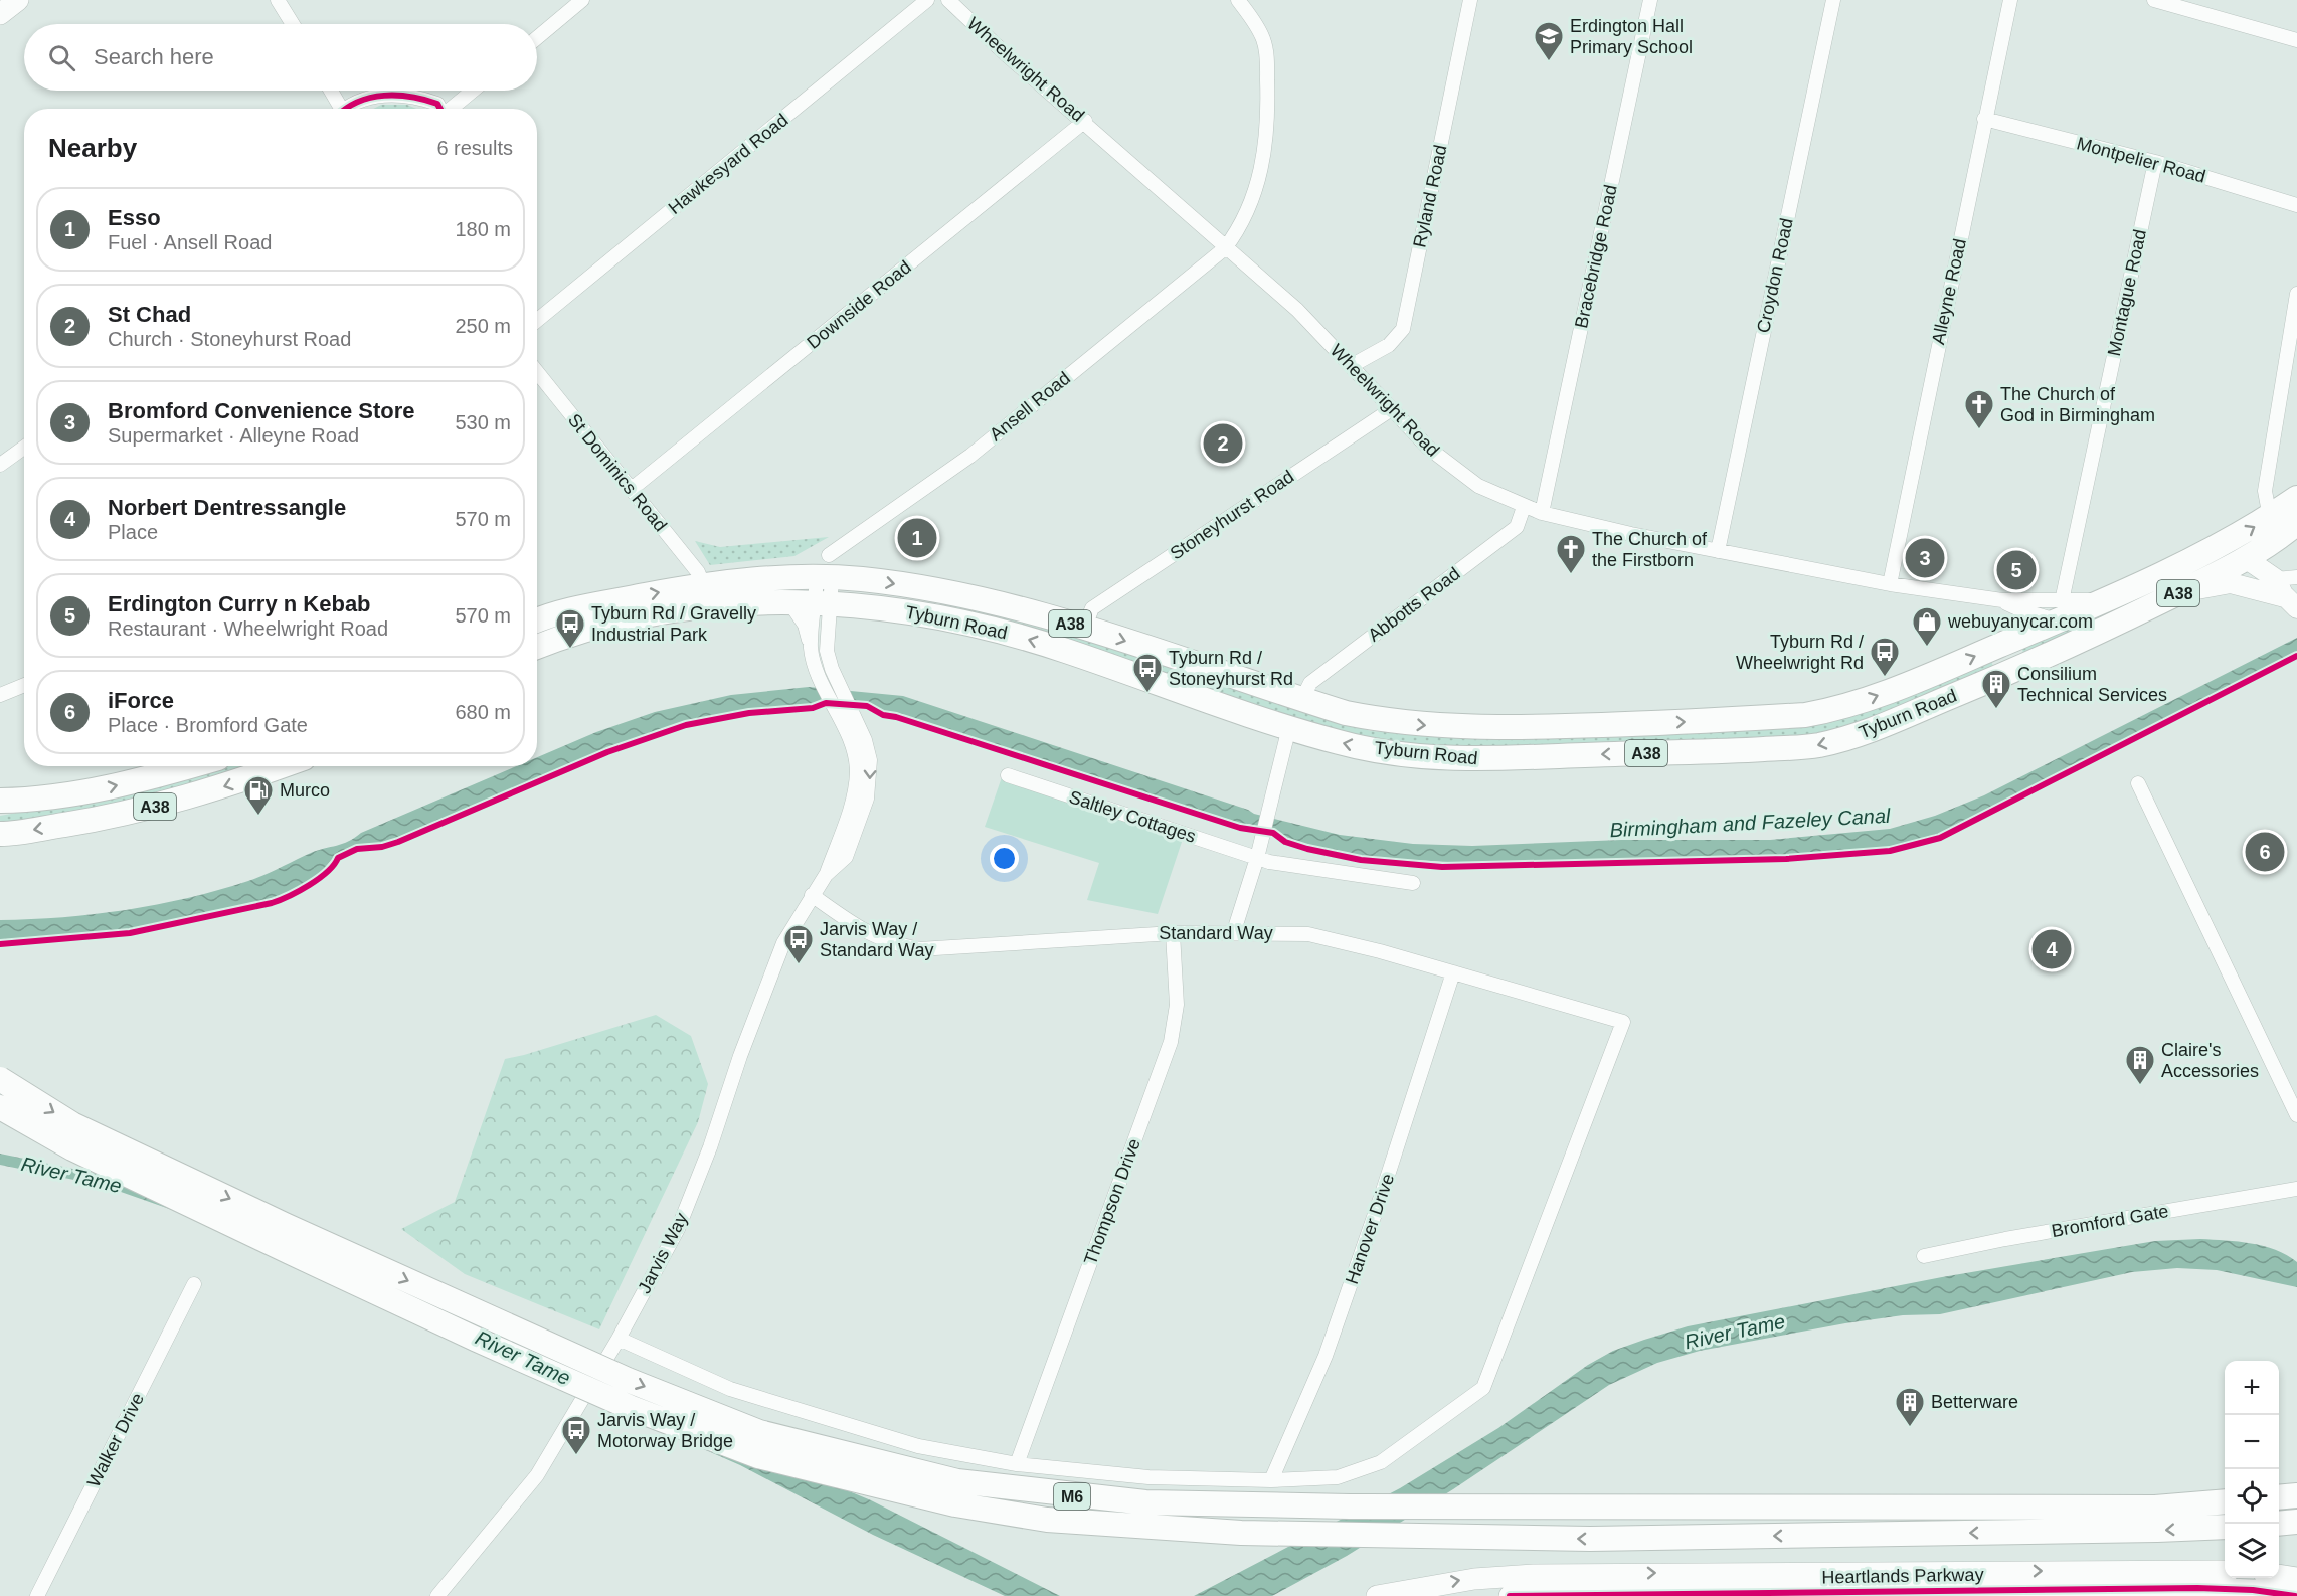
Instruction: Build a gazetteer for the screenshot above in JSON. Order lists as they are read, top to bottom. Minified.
{"streets":{"highway":["A38","Tyburn Road","M6"],"main road":["Heartlands Parkway"],"street":["Wheelwright Road","Montpelier Road","Hawkesyard Road","Ryland Road","Bracebridge Road","Croydon Road","Alleyne Road","Montague Road","Downside Road","Ansell Road","St Dominics Road","Stoneyhurst Road","Abbotts Road","Saltley Cottages","Standard Way","Thompson Drive","Bromford Gate","Hanover Drive","Jarvis Way","Walker Drive"]},"crossings":[["Wheelwright Road","Ryland Road"],["Wheelwright Road","Bracebridge Road"],["Wheelwright Road","Croydon Road"],["Wheelwright Road","Alleyne Road"],["Wheelwright Road","Montague Road"],["Wheelwright Road","Downside Road"],["Wheelwright Road","Ansell Road"],["Wheelwright Road","Stoneyhurst Road"],["Wheelwright Road","Abbotts Road"],["Wheelwright Road","Tyburn Road"],["Montpelier Road","Alleyne Road"],["Montpelier Road","Montague Road"],["Montague Road","Tyburn Road"],["Downside Road","St Dominics Road"],["Ansell Road","Tyburn Road"],["St Dominics Road","Tyburn Road"],["Stoneyhurst Road","Tyburn Road"],["Abbotts Road","Tyburn Road"],["Tyburn Road","Jarvis Way"],["Standard Way","Thompson Drive"],["Standard Way","Hanover Drive"],["Standard Way","Jarvis Way"]],"water":["Birmingham and Fazeley Canal","River Tame"],"places":{"school or university":["Erdington Hall Primary School"],"church":["The Church of God in Birmingham","The Church of the Firstborn"],"shop":["webuyanycar.com"],"bus stop":["Tyburn Rd / Gravelly Industrial Park","Tyburn Rd / Wheelwright Rd","Tyburn Rd / Stoneyhurst Rd","Jarvis Way / Standard Way","Jarvis Way / Motorway Bridge"],"building":["Consilium Technical Services","Claire's Accessories","Betterware"],"fuel station":["Murco"]},"page":{"search":"Search here","heading":["Nearby","6 results"],"list":[{"mark":"1","name":"Esso","note":"Fuel · Ansell Road","value":"180 m"},{"mark":"2","name":"St Chad","note":"Church · Stoneyhurst Road","value":"250 m"},{"mark":"3","name":"Bromford Convenience Store","note":"Supermarket · Alleyne Road","value":"530 m"},{"mark":"4","name":"Norbert Dentressangle","note":"Place","value":"570 m"},{"mark":"5","name":"Erdington Curry n Kebab","note":"Restaurant · Wheelwright Road","value":"570 m"},{"mark":"6","name":"iForce","note":"Place · Bromford Gate","value":"680 m"}],"pins":["2","1","3","5","6","4"],"map_buttons":["+","−"]}}
